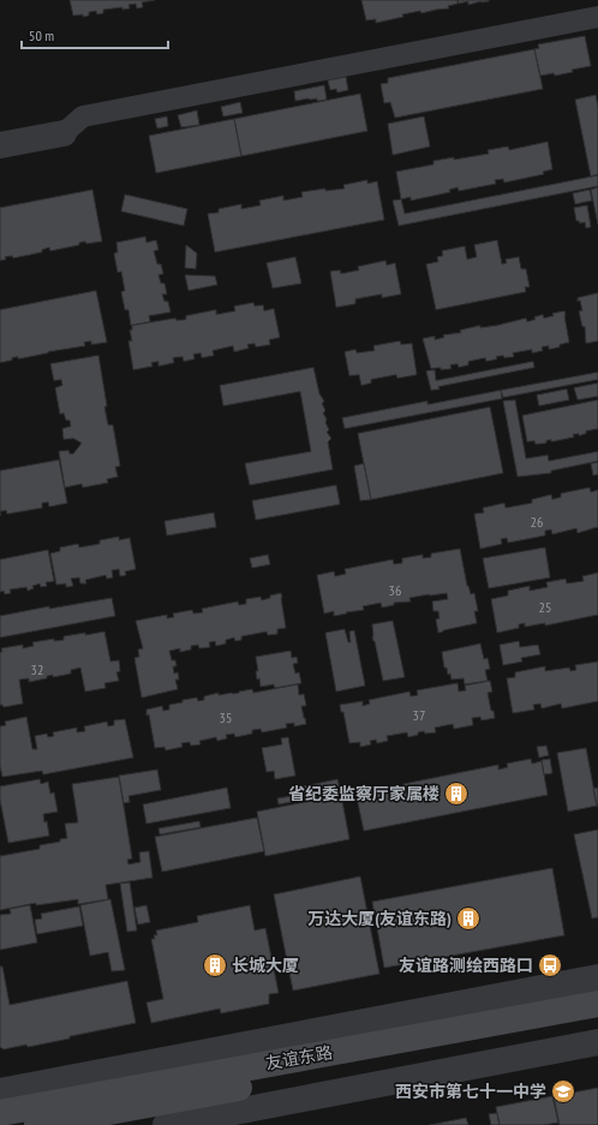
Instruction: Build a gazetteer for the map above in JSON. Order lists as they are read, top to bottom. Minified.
{"streets":{"main road":["友谊东路"]},"places":{"building":["省纪委监察厅家属楼","万达大厦(友谊东路)","长城大厦"],"bus stop":["友谊路测绘西路口"],"school or university":["西安市第七十一中学"]},"house_numbers":["26","36","25","32","37","35"],"scale_bar":"50 m"}
